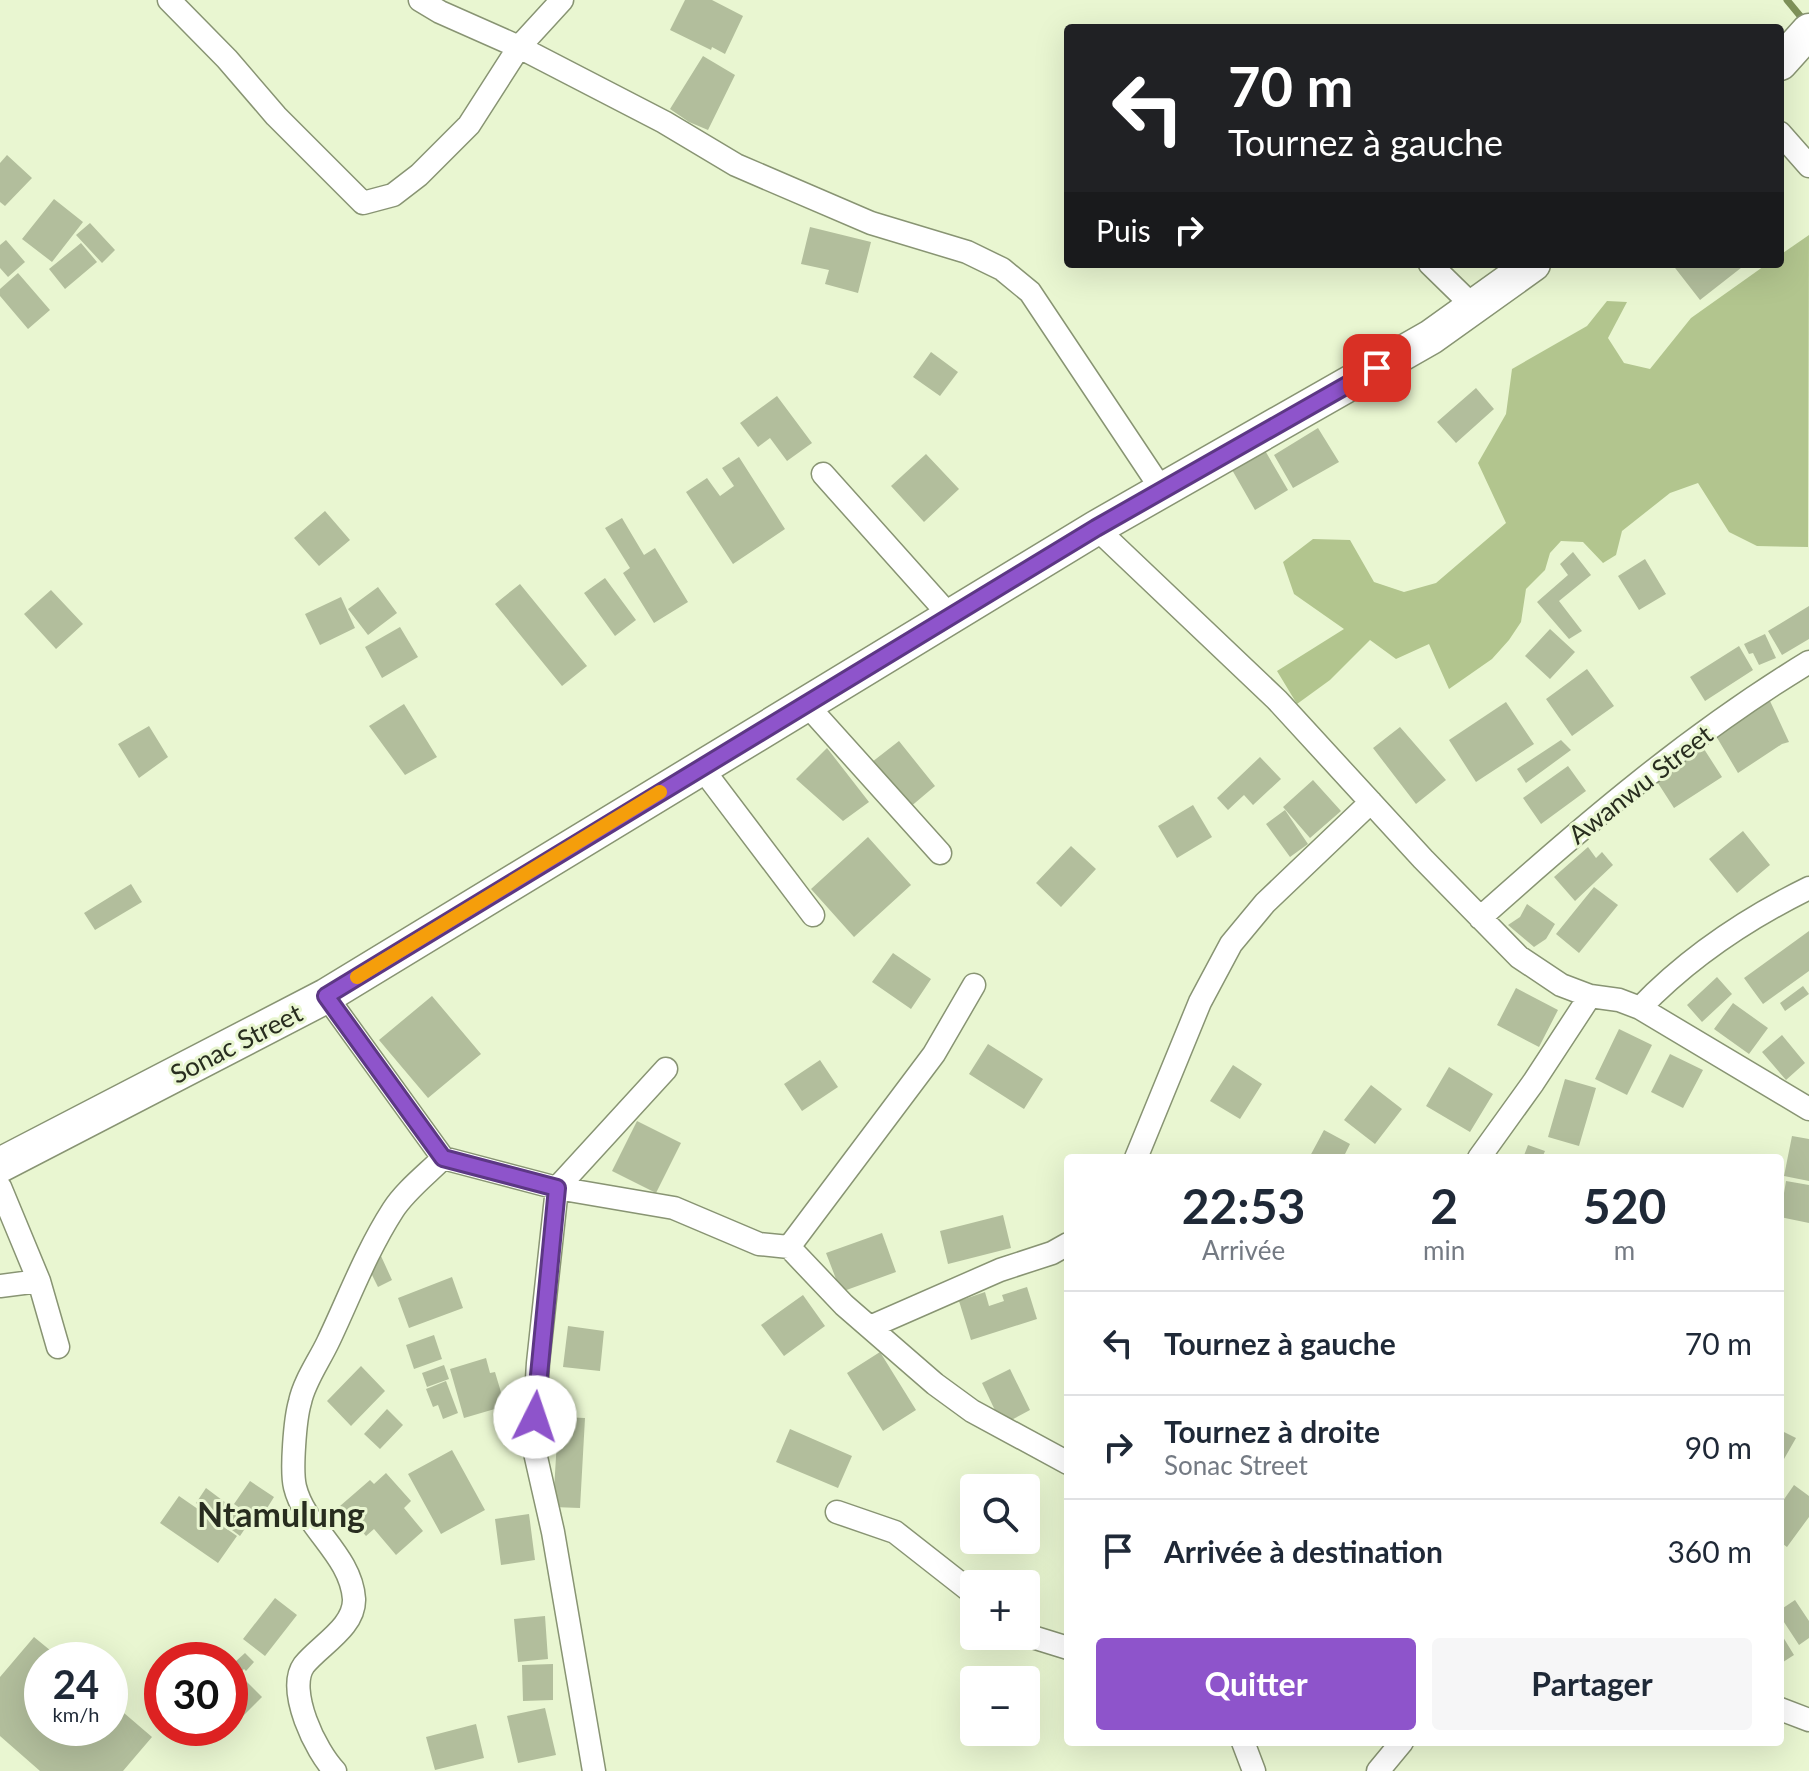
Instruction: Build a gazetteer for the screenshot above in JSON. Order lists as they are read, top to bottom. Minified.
{"streets":{"highway":["Sonac Street"],"street":["Awanwu Street"]},"districts":["Ntamulung"],"page":{"turn":["70 m","Tournez à gauche"],"then":"Puis","eta":["22:53","Arrivée","2","min","520","m"],"list":[{"name":"Tournez à gauche","value":"70 m"},{"name":"Tournez à droite","note":"Sonac Street","value":"90 m"},{"name":"Arrivée à destination","value":"360 m"}],"map_buttons":["+","−"],"buttons":["Quitter","Partager"],"speed":"24 km/h","limit":"30"}}
